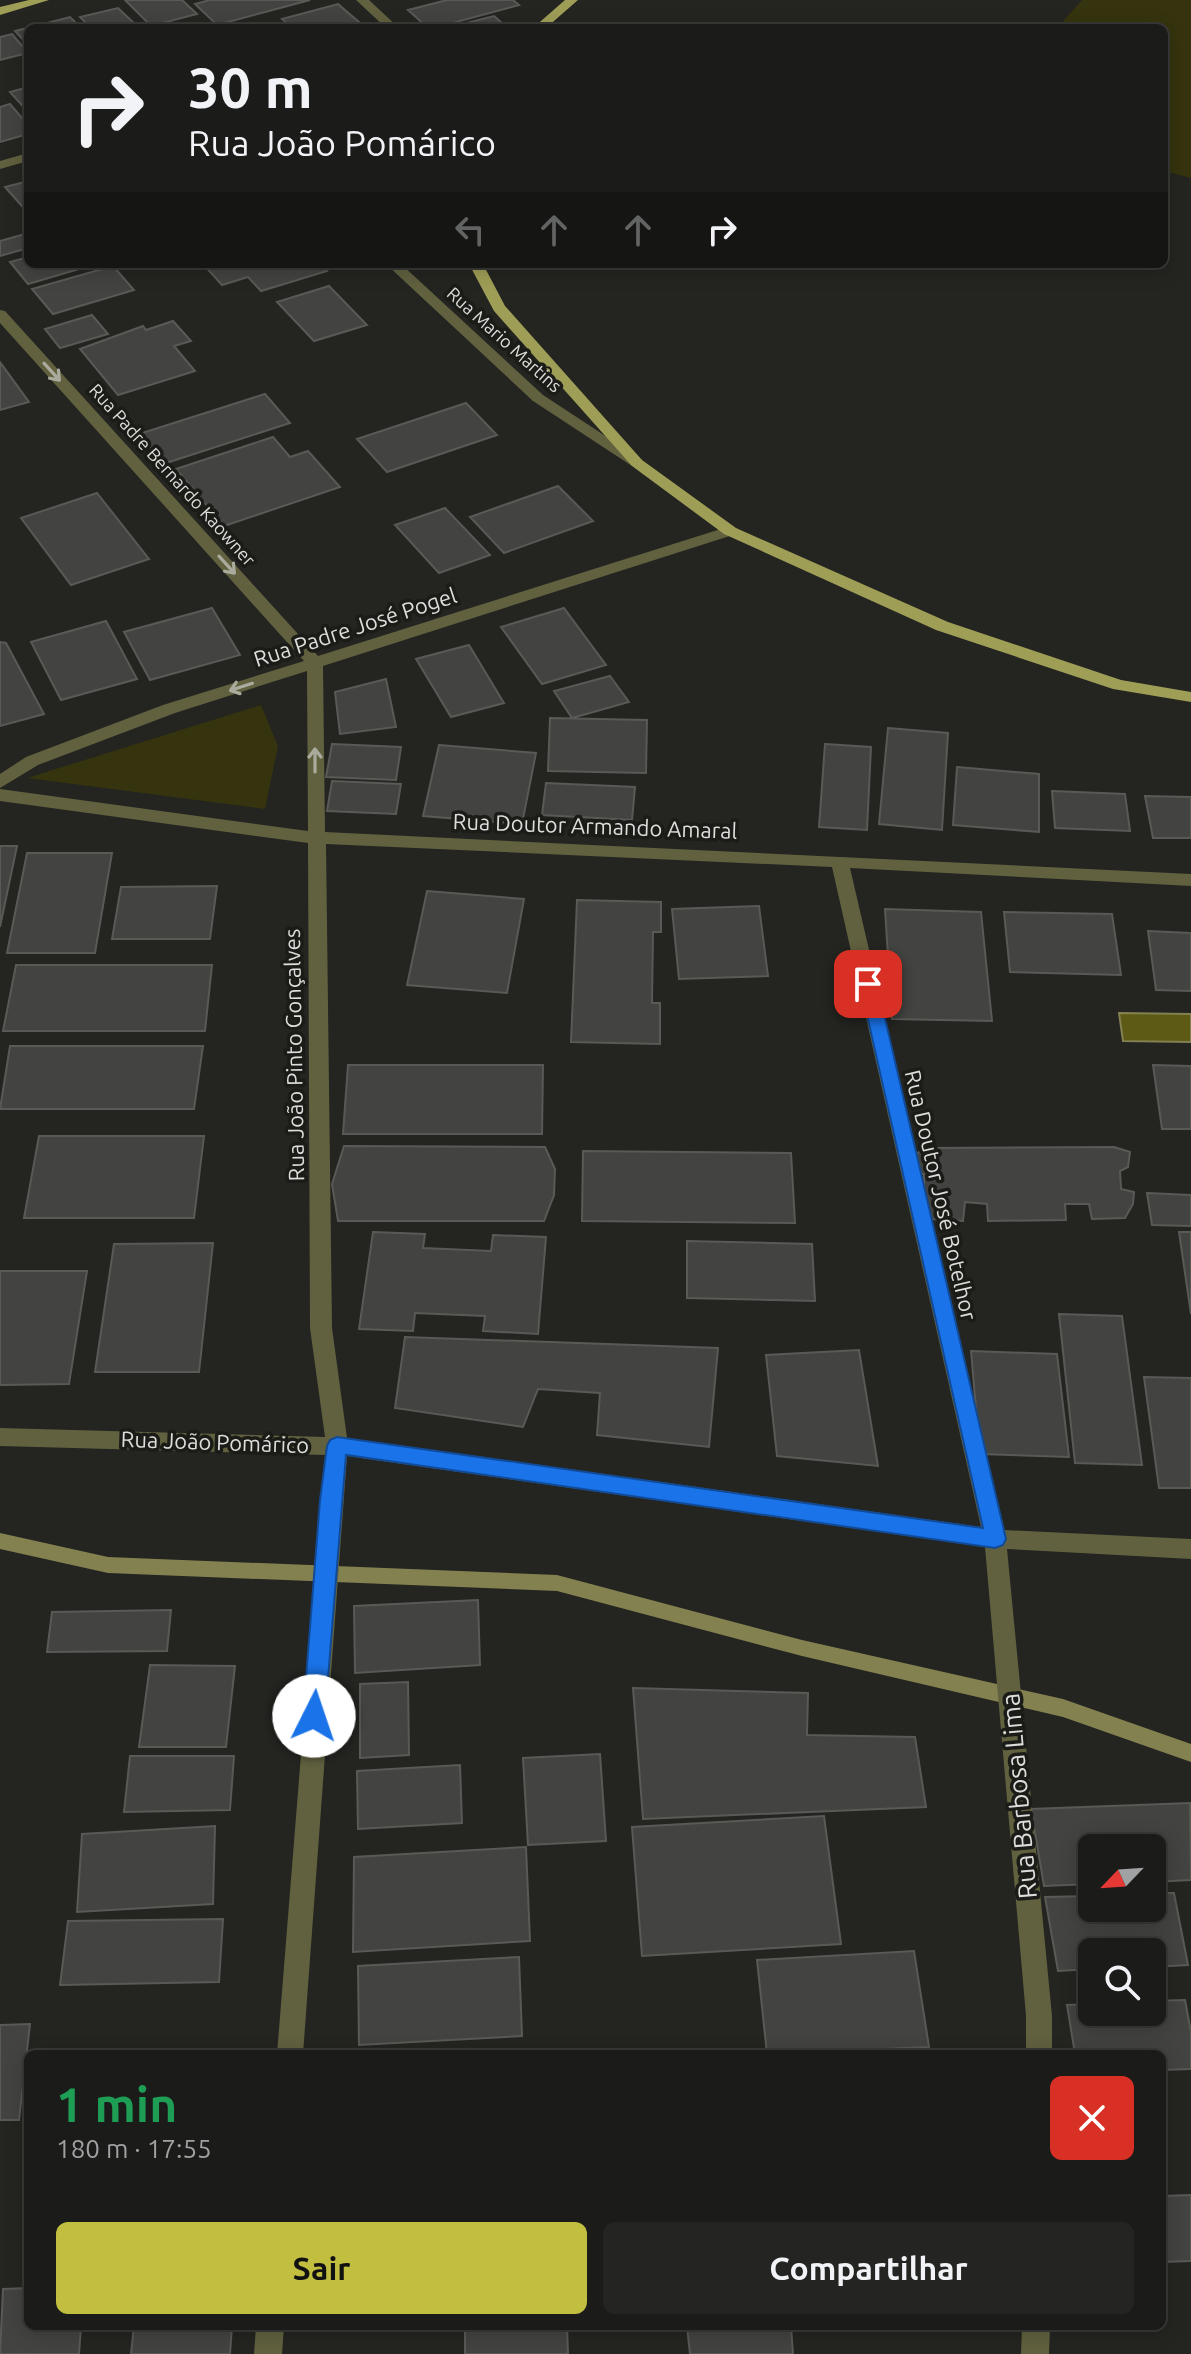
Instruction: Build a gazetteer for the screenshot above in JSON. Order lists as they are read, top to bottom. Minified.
{"streets":{"street":["Rua Mario Martins","Rua Padre Bernardo Kaowner","Rua Padre José Pogel","Rua Doutor Armando Amaral","Rua João Pinto Gonçalves","Rua Doutor José Botelhor","Rua João Pomárico","Rua Barbosa Lima"]},"crossings":[["Rua Padre Bernardo Kaowner","Rua Padre José Pogel"],["Rua Padre Bernardo Kaowner","Rua João Pinto Gonçalves"],["Rua Padre José Pogel","Rua João Pinto Gonçalves"],["Rua Doutor Armando Amaral","Rua João Pinto Gonçalves"],["Rua Doutor Armando Amaral","Rua Doutor José Botelhor"],["Rua João Pinto Gonçalves","Rua João Pomárico"],["Rua Doutor José Botelhor","Rua João Pomárico"],["Rua Doutor José Botelhor","Rua Barbosa Lima"],["Rua João Pomárico","Rua Barbosa Lima"]],"one_way":["Rua Padre Bernardo Kaowner","Rua Padre José Pogel"],"north":"bottom left","page":{"turn":["30 m","Rua João Pomárico"],"heading":["1 min","180 m · 17:55"],"buttons":["Sair","Compartilhar"]}}
